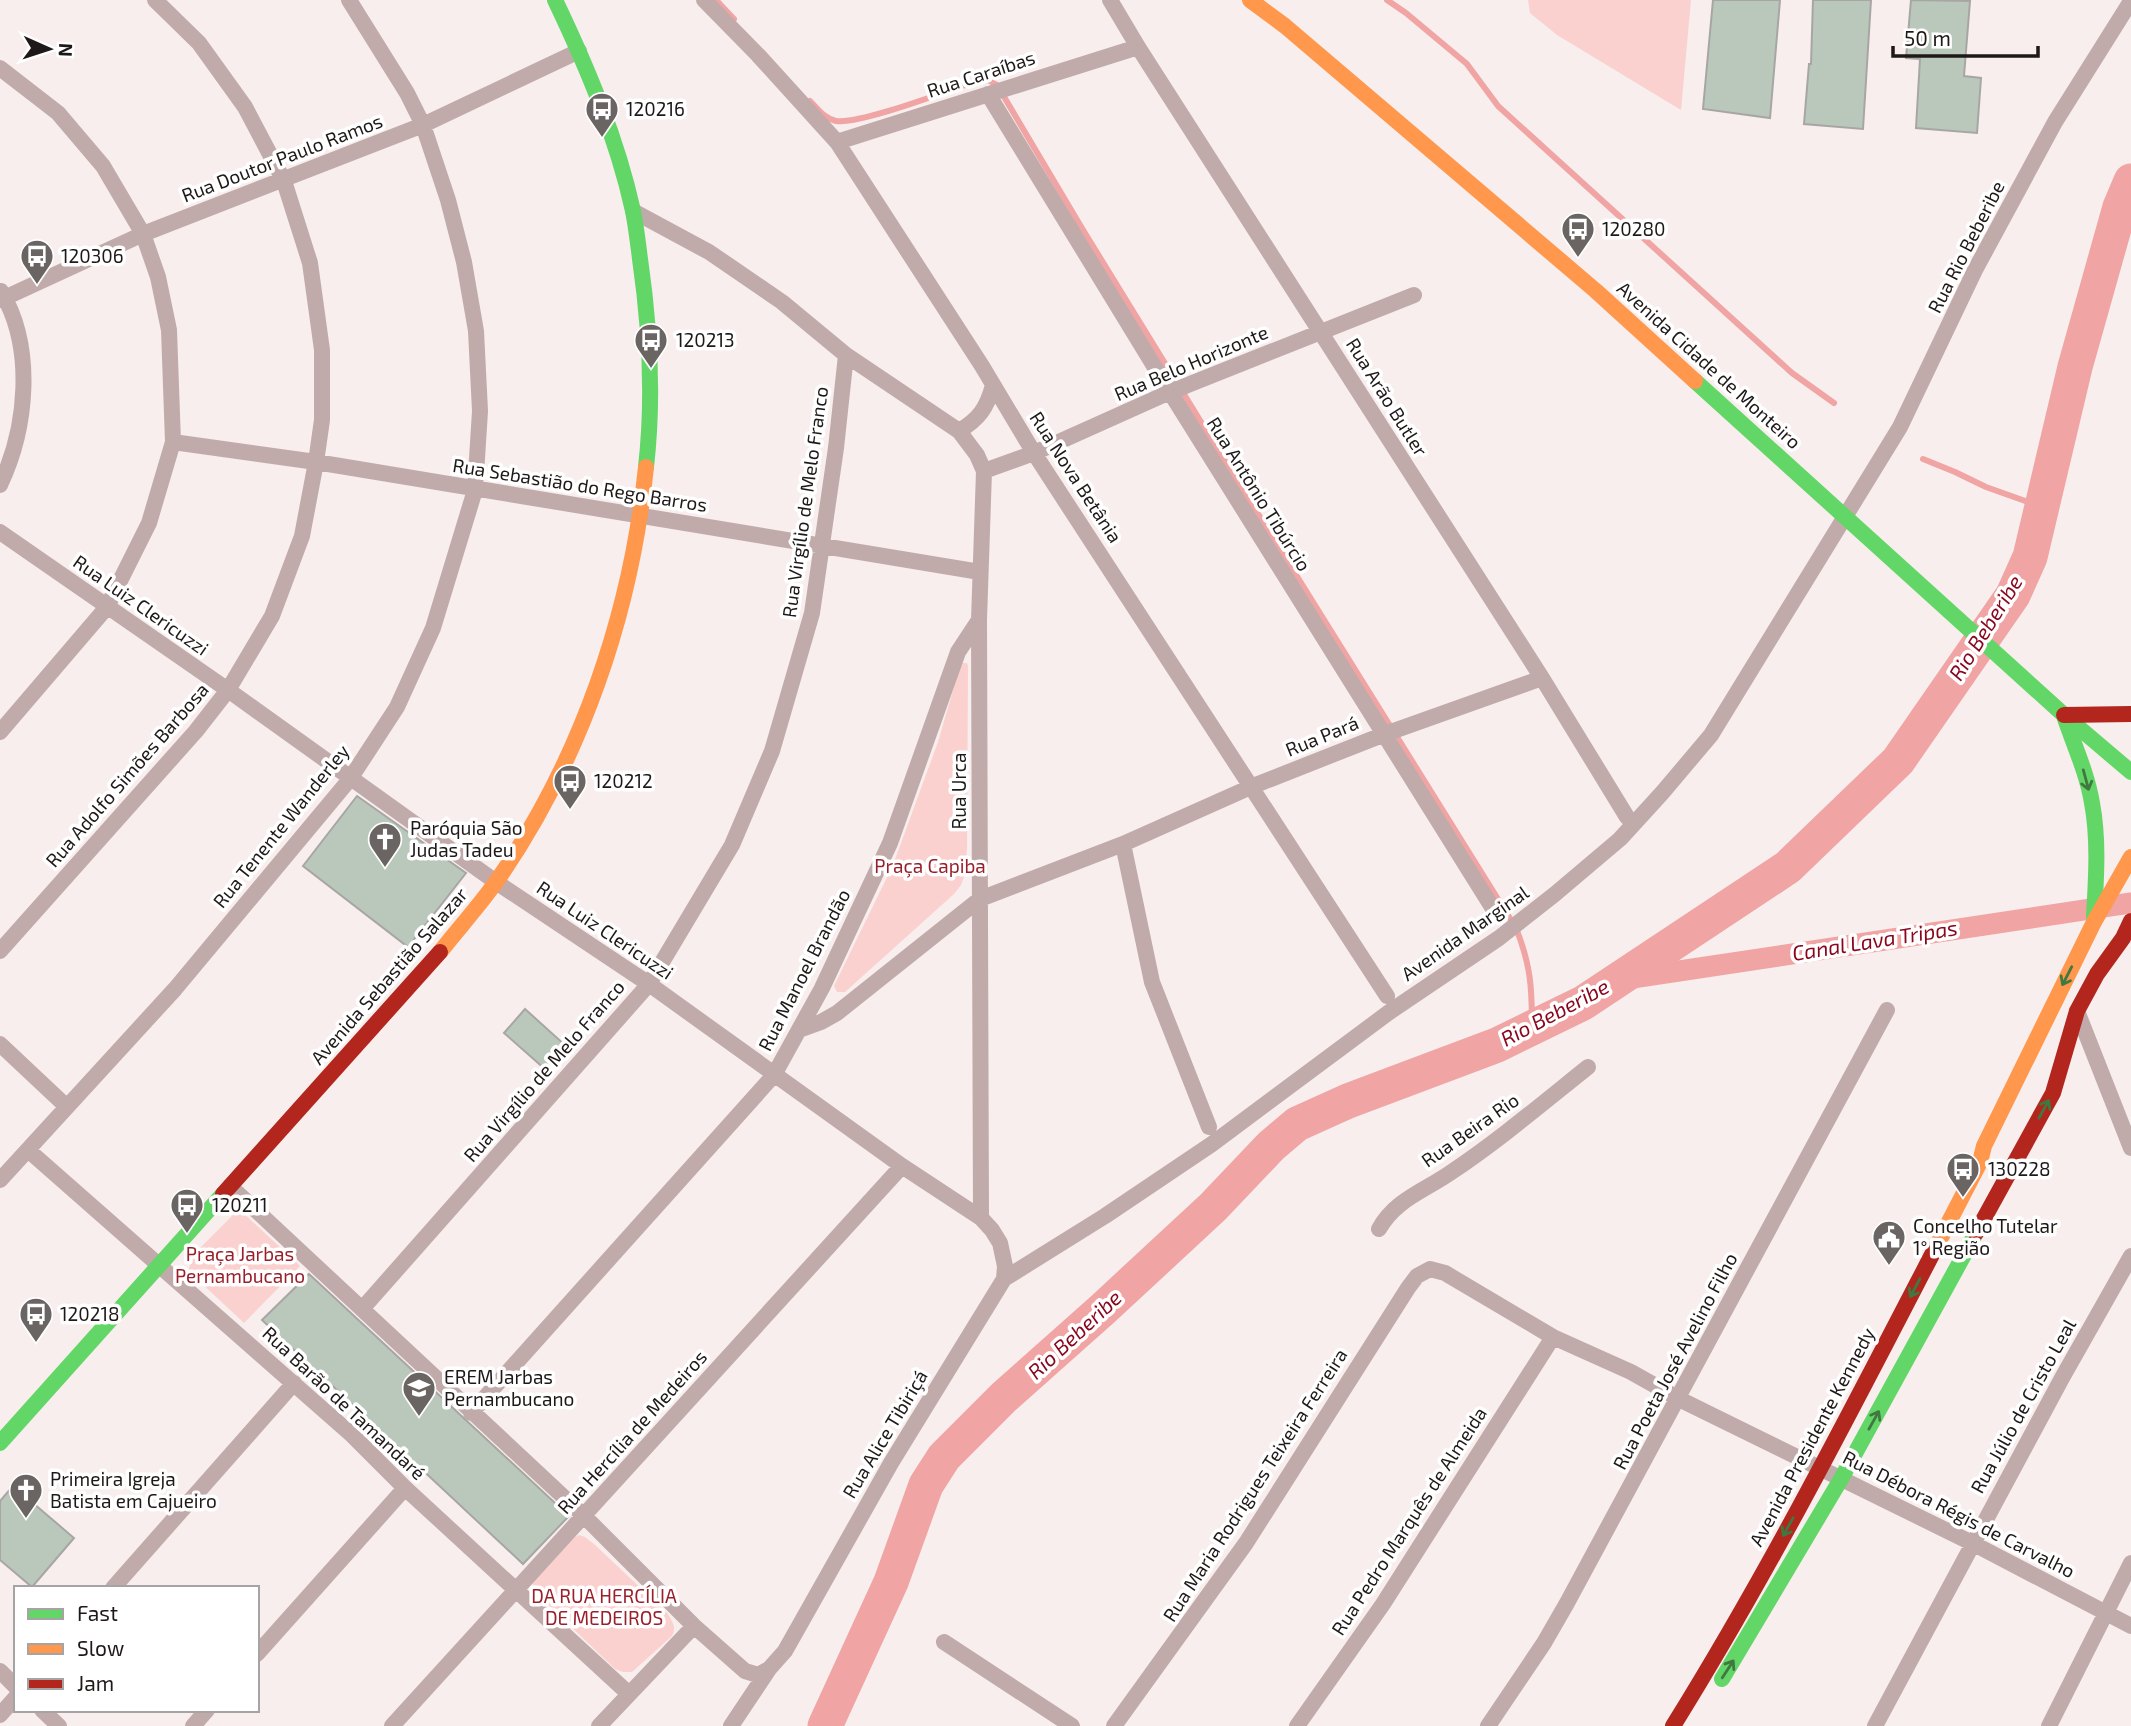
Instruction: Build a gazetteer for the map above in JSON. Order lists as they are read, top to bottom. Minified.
{"streets":{"main road":["Avenida Cidade de Monteiro","Avenida Sebastião Salazar","Avenida Presidente Kennedy"],"street":["Rua Caraíbas","Rua Doutor Paulo Ramos","Rua Rio Beberibe","Rua Belo Horizonte","Rua Arão Butler","Rua Nova Betânia","Rua Sebastião do Rego Barros","Rua Antônio Tibúrcio","Rua Virgílio de Melo Franco","Rua Luiz Clericuzzi","Rua Pará","Rua Adolfo Simões Barbosa","Rua Urca","Rua Tenente Wanderley","Avenida Marginal","Rua Manoel Brandão","Rua Beira Rio","Rua Poeta José Avelino Filho","Rua Barão de Tamandaré","Rua Júlio de Cristo Leal","Rua Hercília de Medeiros","Rua Alice Tibiriçá","Rua Maria Rodrigues Teixeira Ferreira","Rua Débora Régis de Carvalho","Rua Pedro Marquês de Almeida"]},"crossings":[["Rua Caraíbas","Rua Arão Butler"],["Rua Caraíbas","Rua Nova Betânia"],["Rua Caraíbas","Rua Antônio Tibúrcio"],["Rua Doutor Paulo Ramos","Rua Adolfo Simões Barbosa"],["Rua Doutor Paulo Ramos","Rua Tenente Wanderley"],["Rua Doutor Paulo Ramos","Avenida Sebastião Salazar"],["Rua Rio Beberibe","Avenida Cidade de Monteiro"],["Rua Rio Beberibe","Avenida Marginal"],["Rua Belo Horizonte","Rua Arão Butler"],["Rua Belo Horizonte","Rua Nova Betânia"],["Rua Belo Horizonte","Rua Antônio Tibúrcio"],["Rua Belo Horizonte","Rua Urca"],["Avenida Cidade de Monteiro","Avenida Marginal"],["Rua Arão Butler","Rua Pará"],["Rua Nova Betânia","Rua Pará"],["Rua Sebastião do Rego Barros","Rua Virgílio de Melo Franco"],["Rua Sebastião do Rego Barros","Rua Adolfo Simões Barbosa"],["Rua Sebastião do Rego Barros","Rua Urca"],["Rua Sebastião do Rego Barros","Rua Tenente Wanderley"],["Rua Sebastião do Rego Barros","Avenida Sebastião Salazar"],["Rua Antônio Tibúrcio","Rua Pará"],["Rua Virgílio de Melo Franco","Rua Luiz Clericuzzi"],["Rua Luiz Clericuzzi","Rua Adolfo Simões Barbosa"],["Rua Luiz Clericuzzi","Rua Urca"],["Rua Luiz Clericuzzi","Rua Tenente Wanderley"],["Rua Luiz Clericuzzi","Rua Manoel Brandão"],["Rua Luiz Clericuzzi","Avenida Sebastião Salazar"],["Rua Luiz Clericuzzi","Rua Hercília de Medeiros"],["Rua Pará","Rua Urca"],["Rua Pará","Rua Manoel Brandão"],["Rua Urca","Rua Manoel Brandão"],["Rua Tenente Wanderley","Rua Barão de Tamandaré"],["Avenida Marginal","Rua Alice Tibiriçá"],["Avenida Sebastião Salazar","Rua Barão de Tamandaré"],["Rua Poeta José Avelino Filho","Rua Débora Régis de Carvalho"],["Rua Barão de Tamandaré","Rua Hercília de Medeiros"],["Rua Júlio de Cristo Leal","Rua Débora Régis de Carvalho"],["Avenida Presidente Kennedy","Rua Débora Régis de Carvalho"],["Rua Maria Rodrigues Teixeira Ferreira","Rua Débora Régis de Carvalho"],["Rua Débora Régis de Carvalho","Rua Pedro Marquês de Almeida"]],"water":["Rio Beberibe","Canal Lava Tripas"],"parks":["Praça Capiba","Praça Jarbas Pernambucano","DA RUA HERCÍLIA DE MEDEIROS"],"places":{"bus stop":["120216","120280","120306","120213","120212","130228","120211","120218"],"church":["Paróquia São Judas Tadeu","Primeira Igreja Batista em Cajueiro"],"public building":["Concelho Tutelar 1° Região"],"school or university":["EREM Jarbas Pernambucano"]},"legend":["Fast","Slow","Jam"],"scale_bar":"50 m","north":"right"}
